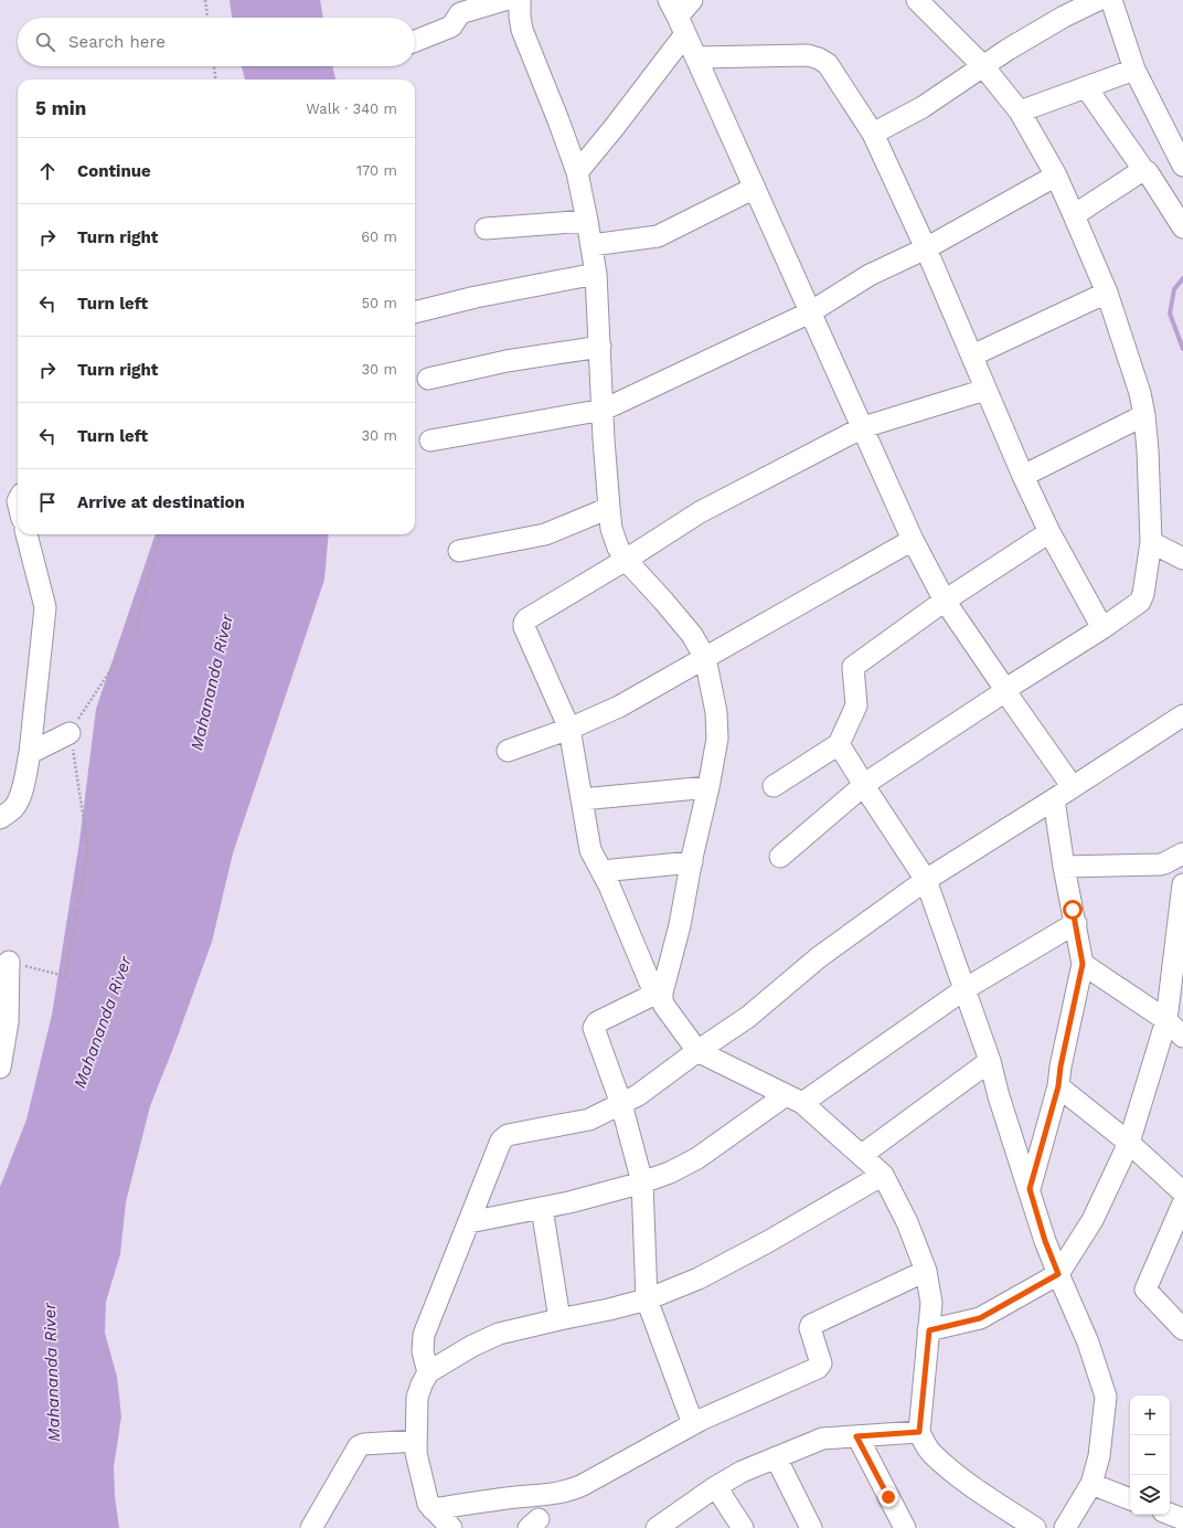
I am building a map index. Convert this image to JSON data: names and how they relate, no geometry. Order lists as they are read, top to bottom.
{
  "water": ["Mahananda River"],
  "page": {
    "search": "Search here",
    "heading": ["5 min", "Walk · 340 m"],
    "list": [
      ["Continue", "170 m"],
      ["Turn right", "60 m"],
      ["Turn left", "50 m"],
      ["Turn right", "30 m"],
      ["Turn left", "30 m"],
      "Arrive at destination"
    ],
    "map_buttons": ["+", "−"]
  }
}
